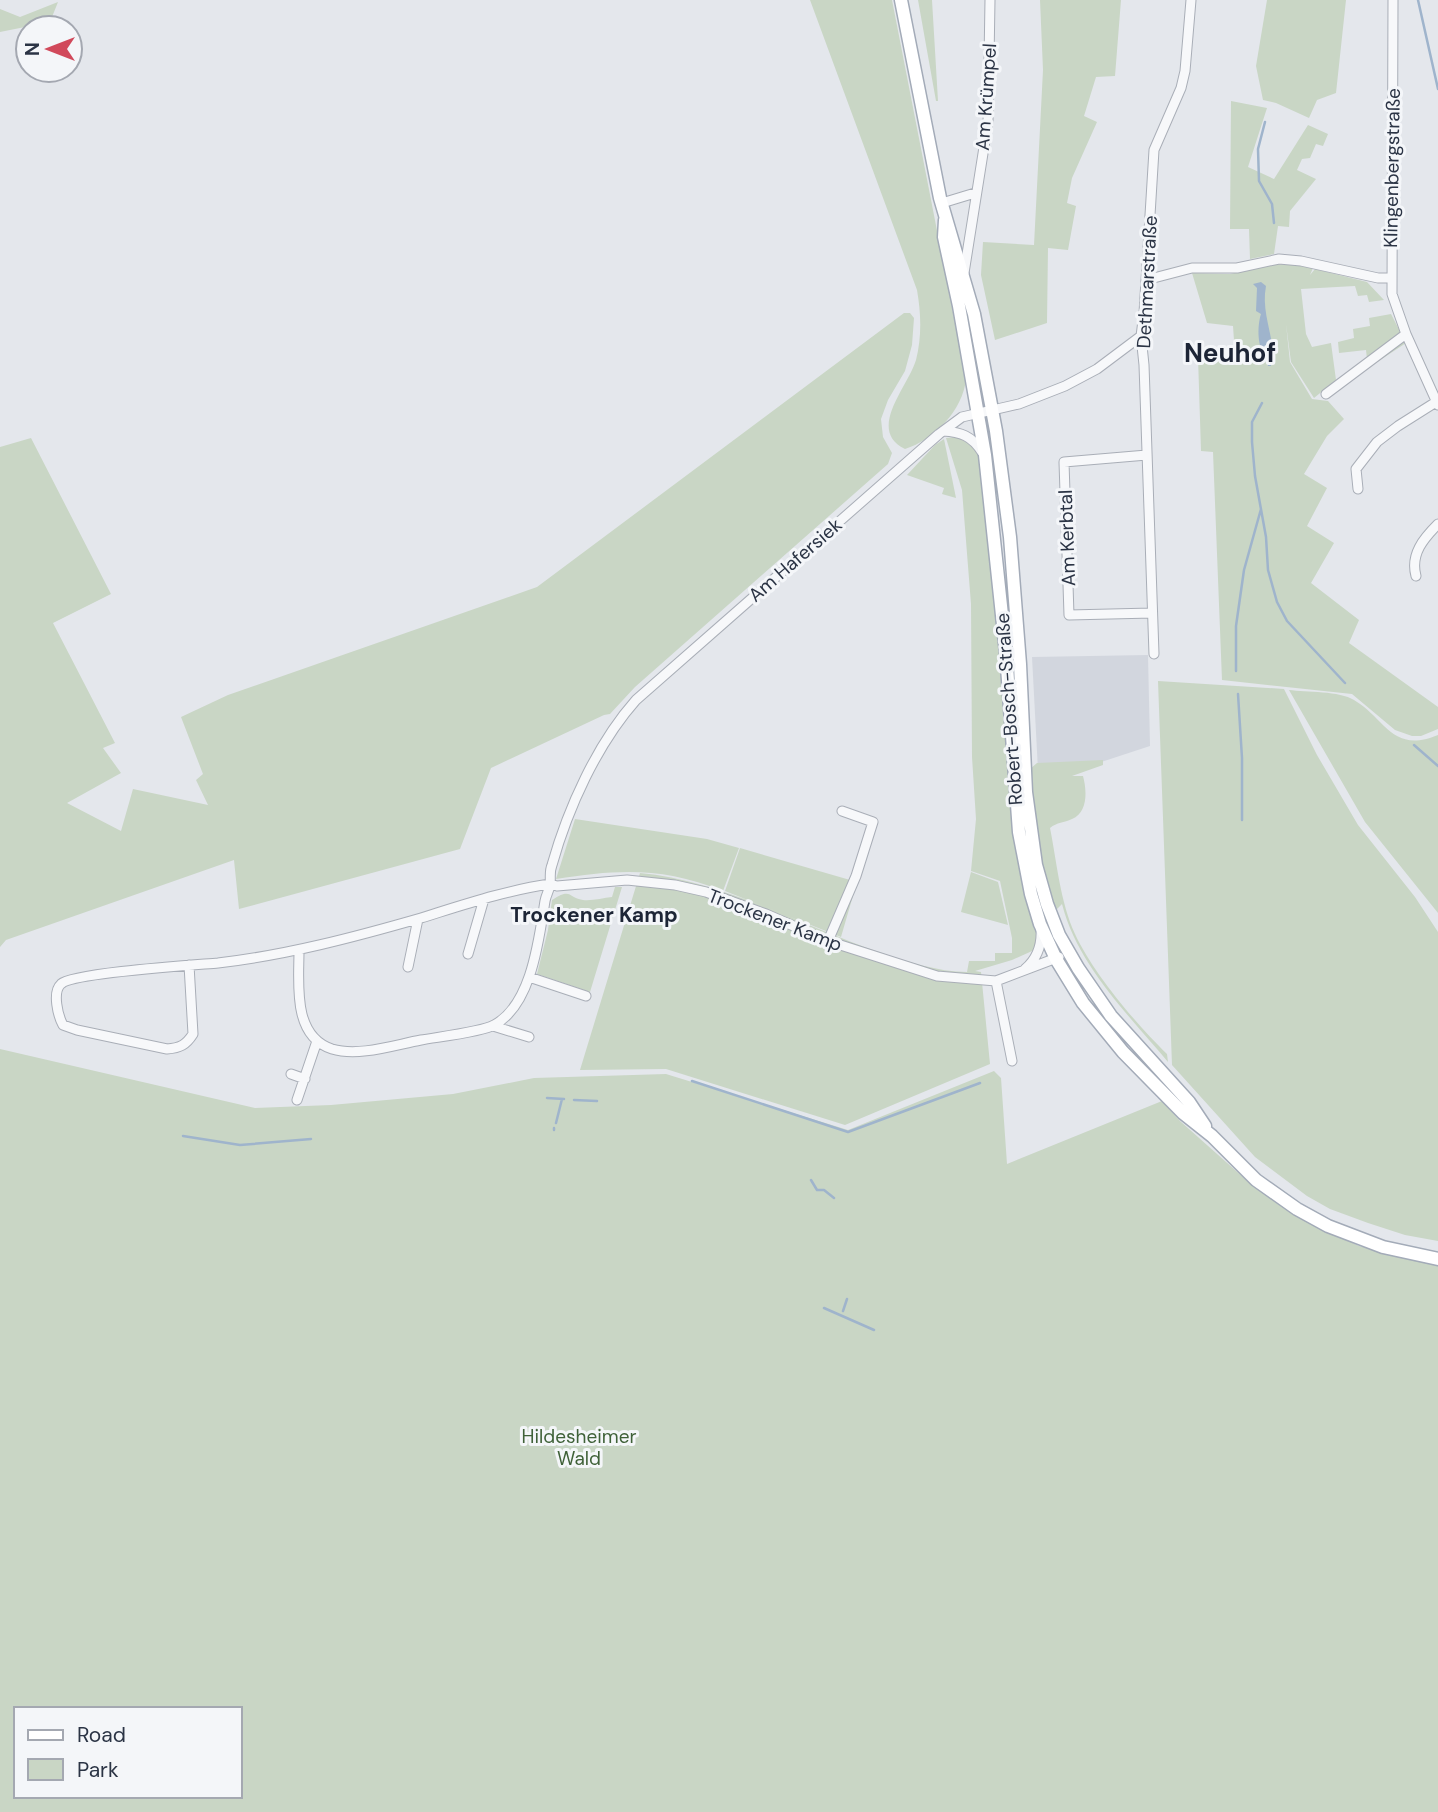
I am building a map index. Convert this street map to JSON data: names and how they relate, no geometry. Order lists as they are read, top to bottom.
{
  "streets": {
    "main road": ["Robert-Bosch-Straße"],
    "street": [
      "Am Krümpel",
      "Klingenbergstraße",
      "Dethmarstraße",
      "Am Kerbtal",
      "Am Hafersiek",
      "Trockener Kamp"
    ]
  },
  "crossings": [
    ["Am Krümpel", "Robert-Bosch-Straße"],
    ["Dethmarstraße", "Am Kerbtal"],
    ["Dethmarstraße", "Am Hafersiek"],
    ["Am Hafersiek", "Robert-Bosch-Straße"],
    ["Am Hafersiek", "Trockener Kamp"],
    ["Robert-Bosch-Straße", "Trockener Kamp"]
  ],
  "districts": ["Neuhof", "Trockener Kamp"],
  "parks": ["Hildesheimer Wald"],
  "legend": ["Road", "Park"],
  "north": "left"
}
